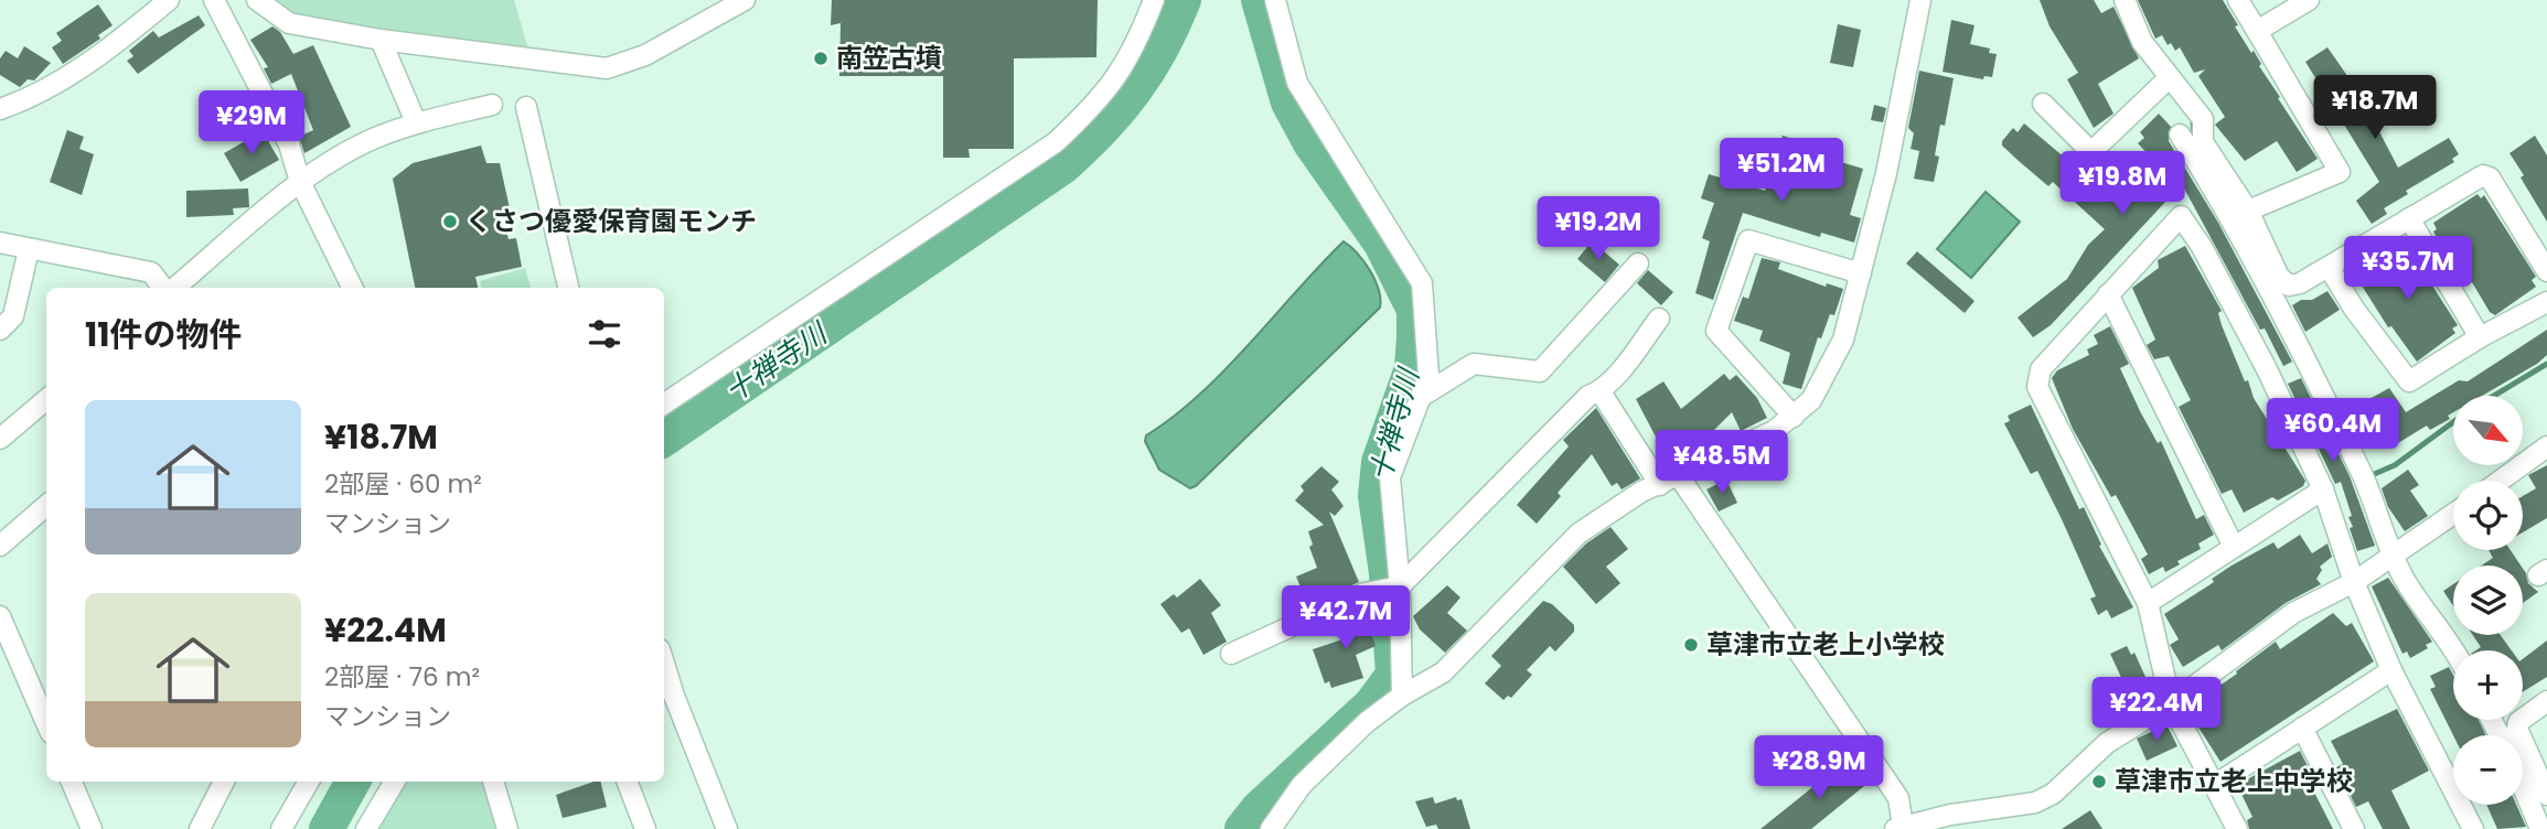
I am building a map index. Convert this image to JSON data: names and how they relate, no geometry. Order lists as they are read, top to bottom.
{
  "water": ["十禅寺川"],
  "places": [
    "南笠古墳",
    "くさつ優愛保育園モンチ",
    "草津市立老上小学校",
    "草津市立老上中学校"
  ],
  "north": "bottom right",
  "page": {
    "price": [
      "¥18.7M",
      "¥29M",
      "¥51.2M",
      "¥19.8M",
      "¥19.2M",
      "¥35.7M",
      "¥60.4M",
      "¥48.5M",
      "¥42.7M",
      "¥22.4M",
      "¥28.9M"
    ],
    "heading": "11件の物件",
    "list": [
      {
        "name": "¥18.7M",
        "note": "2部屋 · 60 m² · マンション"
      },
      {
        "name": "¥22.4M",
        "note": "2部屋 · 76 m² · マンション"
      }
    ],
    "map_buttons": ["+", "−"]
  }
}
